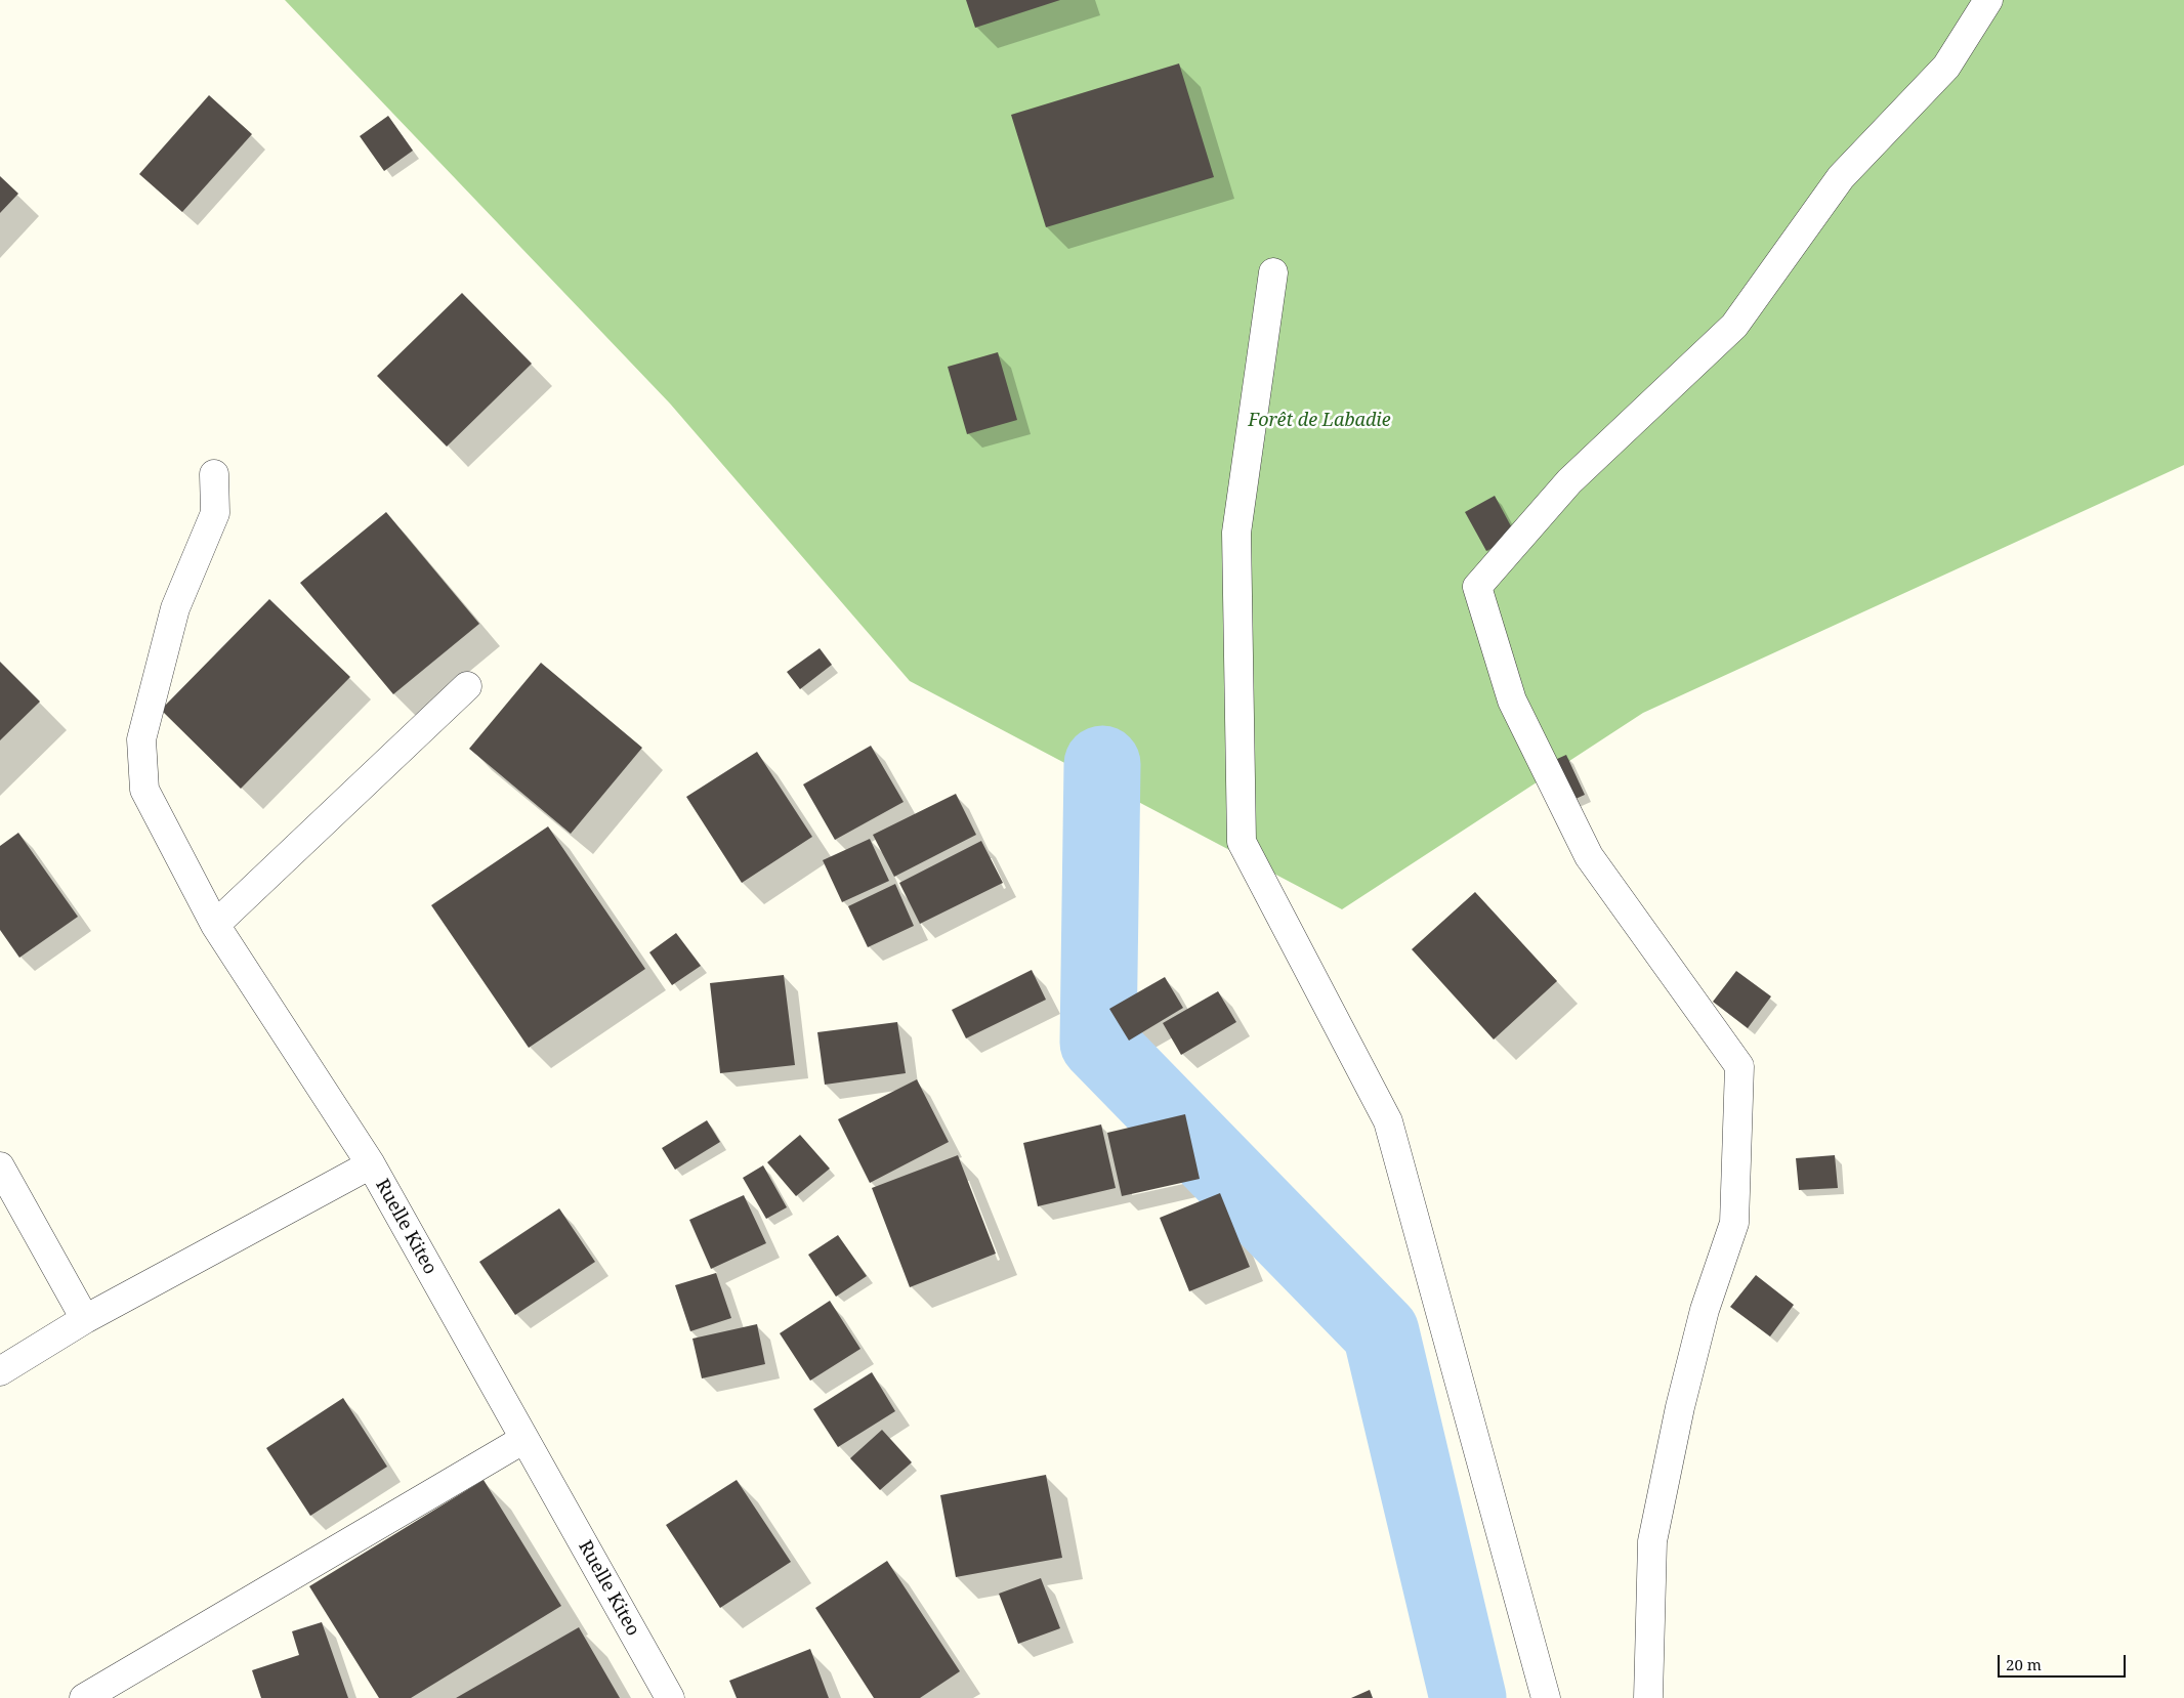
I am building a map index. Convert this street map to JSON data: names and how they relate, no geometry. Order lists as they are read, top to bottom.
{
  "streets": {
    "street": ["Ruelle Kiteo"]
  },
  "parks": ["Forêt de Labadie"],
  "scale_bar": "20 m"
}
